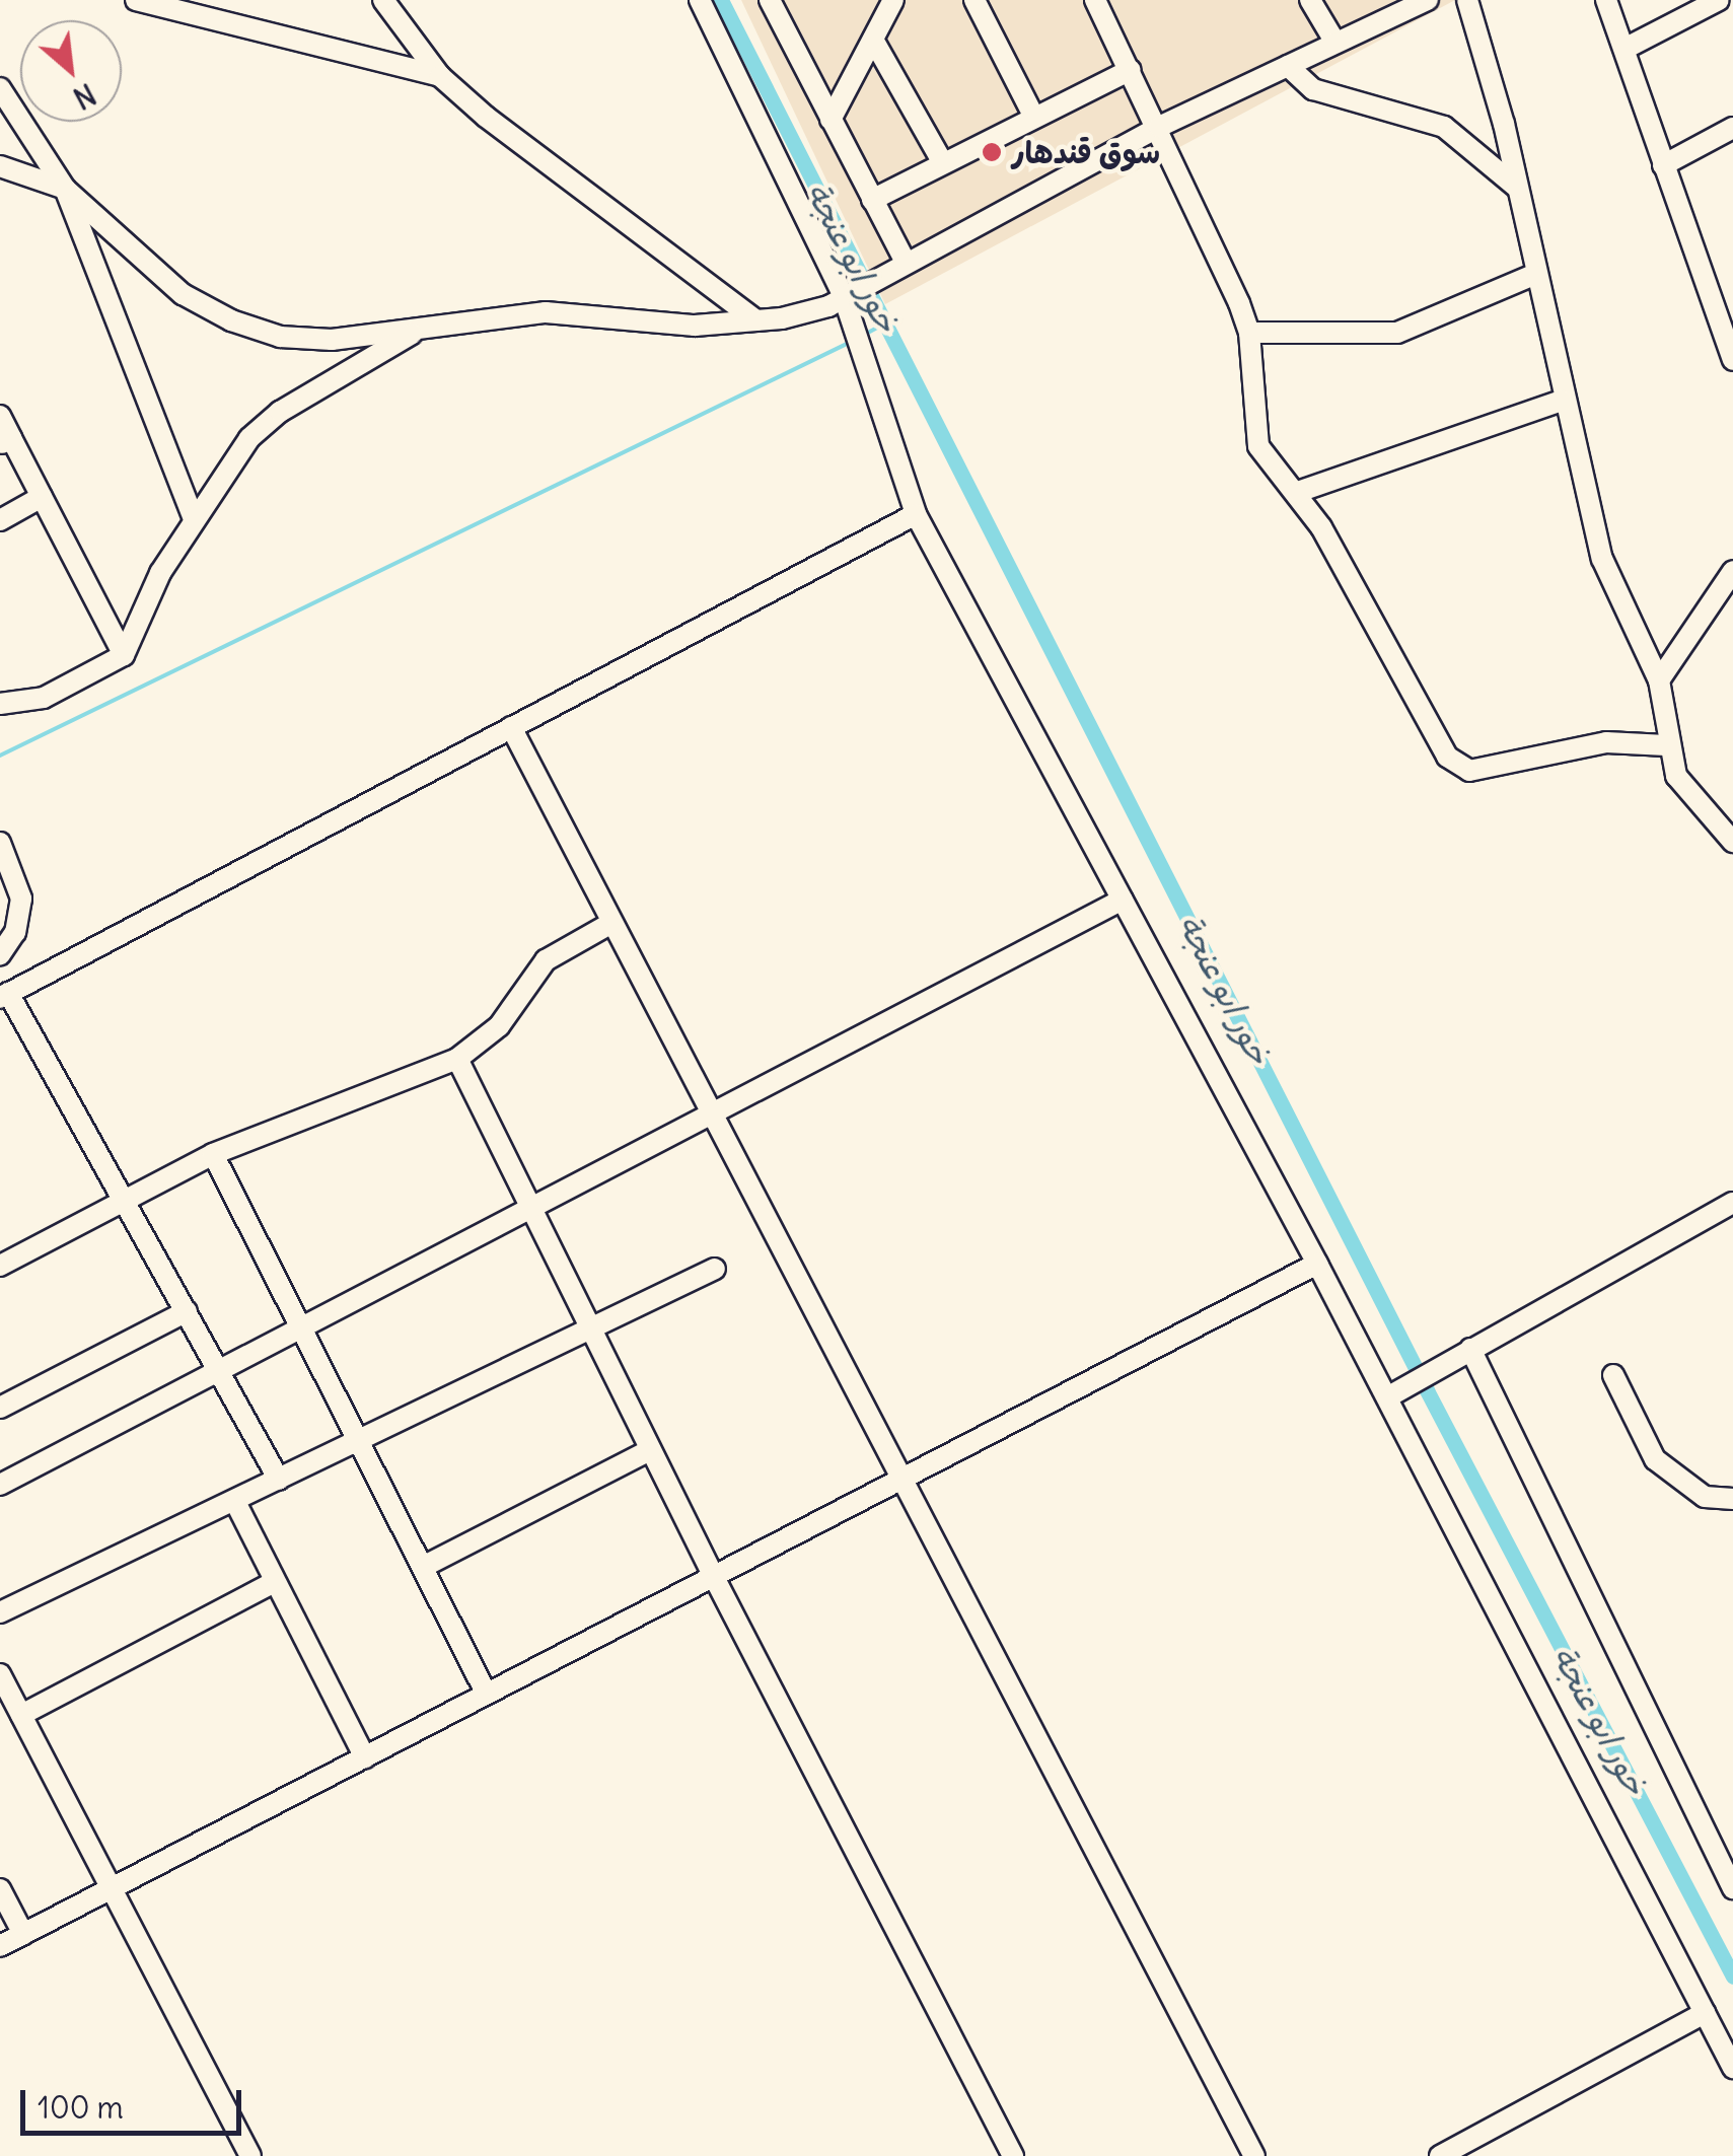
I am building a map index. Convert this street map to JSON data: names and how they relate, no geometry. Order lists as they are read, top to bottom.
{
  "water": ["خور ابو عنجة"],
  "places": ["سوق قندهار"],
  "scale_bar": "100 m",
  "north": "bottom right"
}
